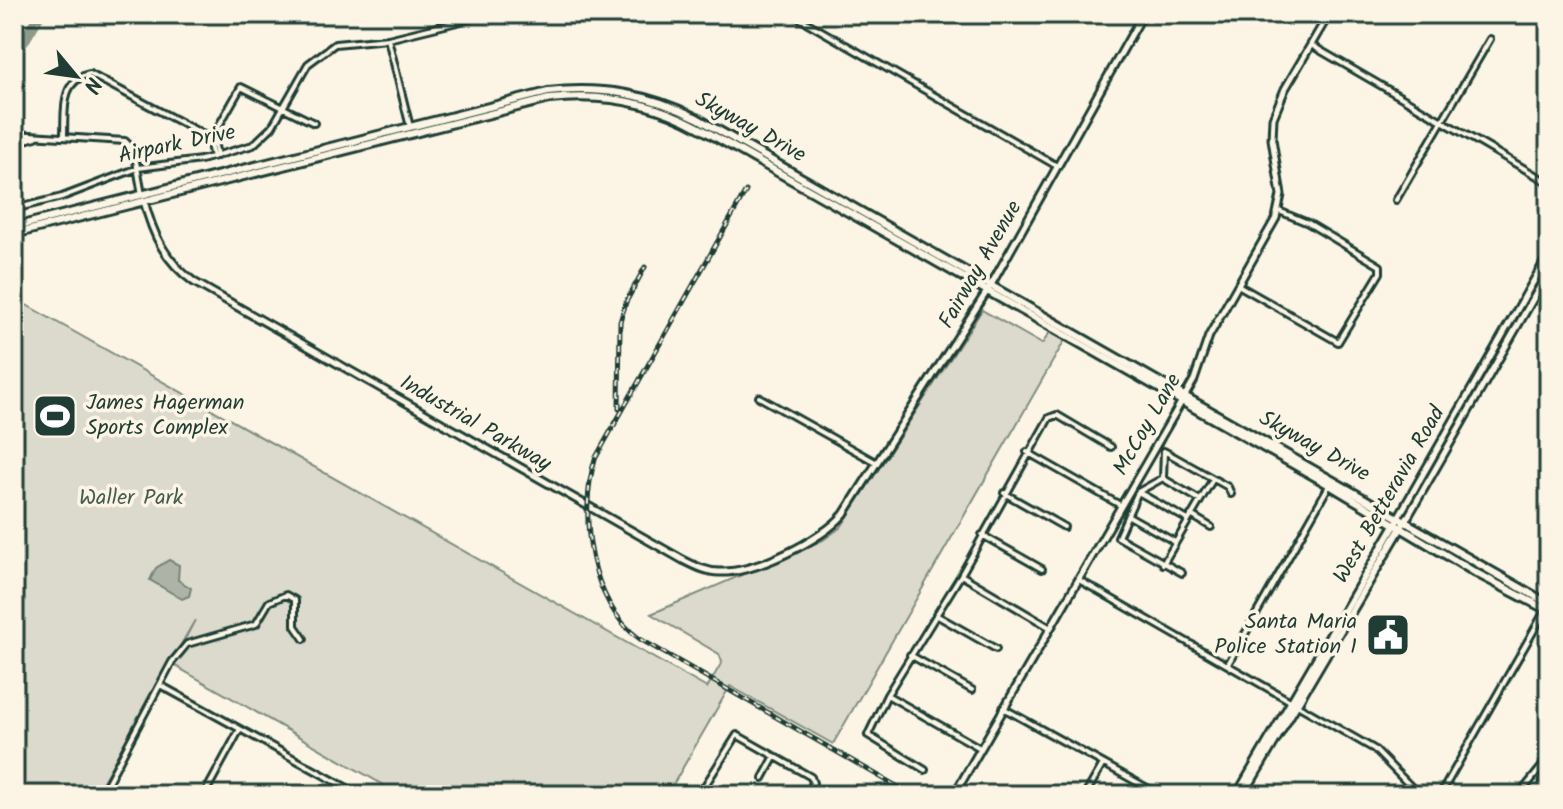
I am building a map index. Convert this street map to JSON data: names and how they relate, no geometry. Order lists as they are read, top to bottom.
{
  "streets": {
    "main road": ["Skyway Drive", "West Betteravia Road"],
    "street": [
      "Airpark Drive",
      "Fairway Avenue",
      "Industrial Parkway",
      "McCoy Lane"
    ]
  },
  "crossings": [
    ["Skyway Drive", "Fairway Avenue"],
    ["Skyway Drive", "Industrial Parkway"],
    ["Skyway Drive", "McCoy Lane"],
    ["Skyway Drive", "West Betteravia Road"],
    ["Fairway Avenue", "Industrial Parkway"]
  ],
  "parks": ["Waller Park"],
  "places": {
    "sports": ["James Hagerman Sports Complex"],
    "public building": ["Santa Maria Police Station 1"]
  },
  "north": "bottom right"
}
